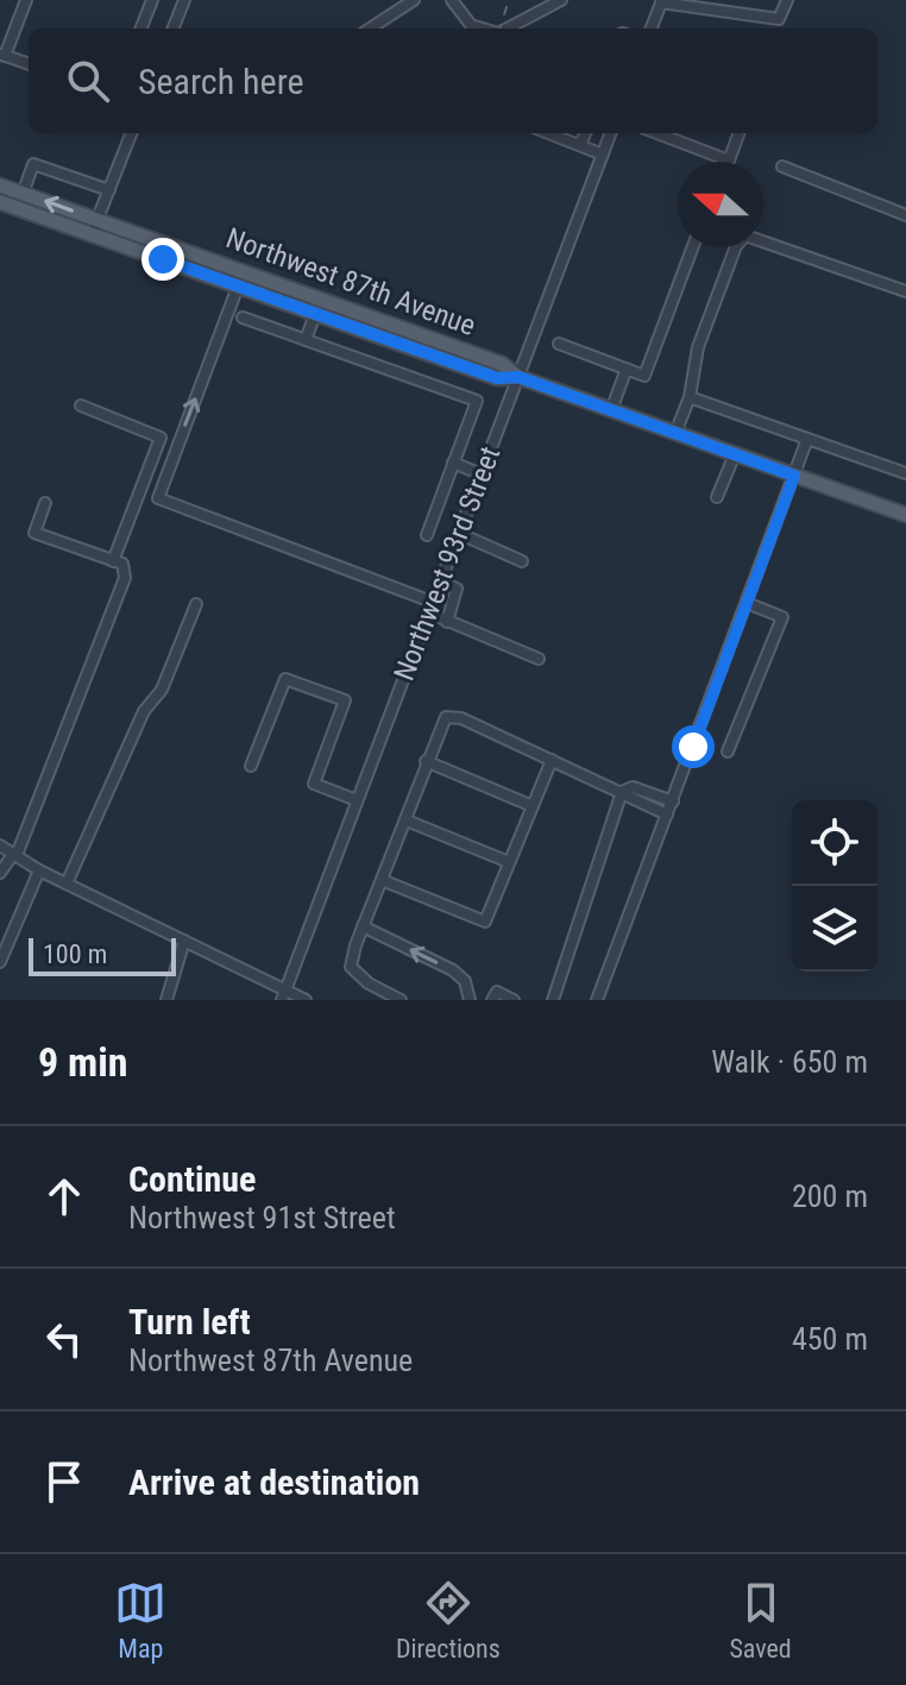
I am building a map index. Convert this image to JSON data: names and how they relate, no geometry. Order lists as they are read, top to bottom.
{
  "streets": {
    "main road": ["Northwest 87th Avenue"],
    "street": ["Northwest 93rd Street"]
  },
  "crossings": [
    ["Northwest 87th Avenue", "Northwest 93rd Street"]
  ],
  "scale_bar": "100 m",
  "north": "left",
  "page": {
    "search": "Search here",
    "scale": "100 m",
    "heading": ["9 min", "Walk · 650 m"],
    "list": [
      ["Continue", "Northwest 91st Street", "200 m"],
      ["Turn left", "Northwest 87th Avenue", "450 m"],
      "Arrive at destination"
    ],
    "nav": ["Map", "Directions", "Saved"]
  }
}
